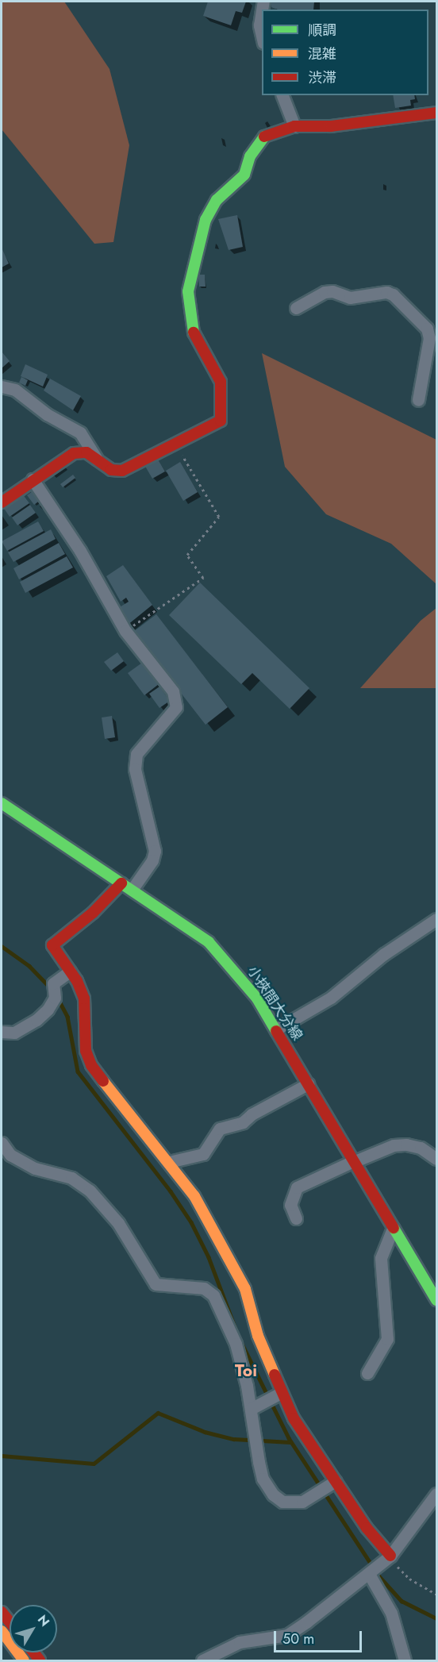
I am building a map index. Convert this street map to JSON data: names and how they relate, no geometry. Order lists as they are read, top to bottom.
{
  "streets": {
    "street": ["小挾間大分線"]
  },
  "districts": ["Toi"],
  "legend": ["順調", "混雑", "渋滞"],
  "scale_bar": "50 m",
  "north": "top right"
}
